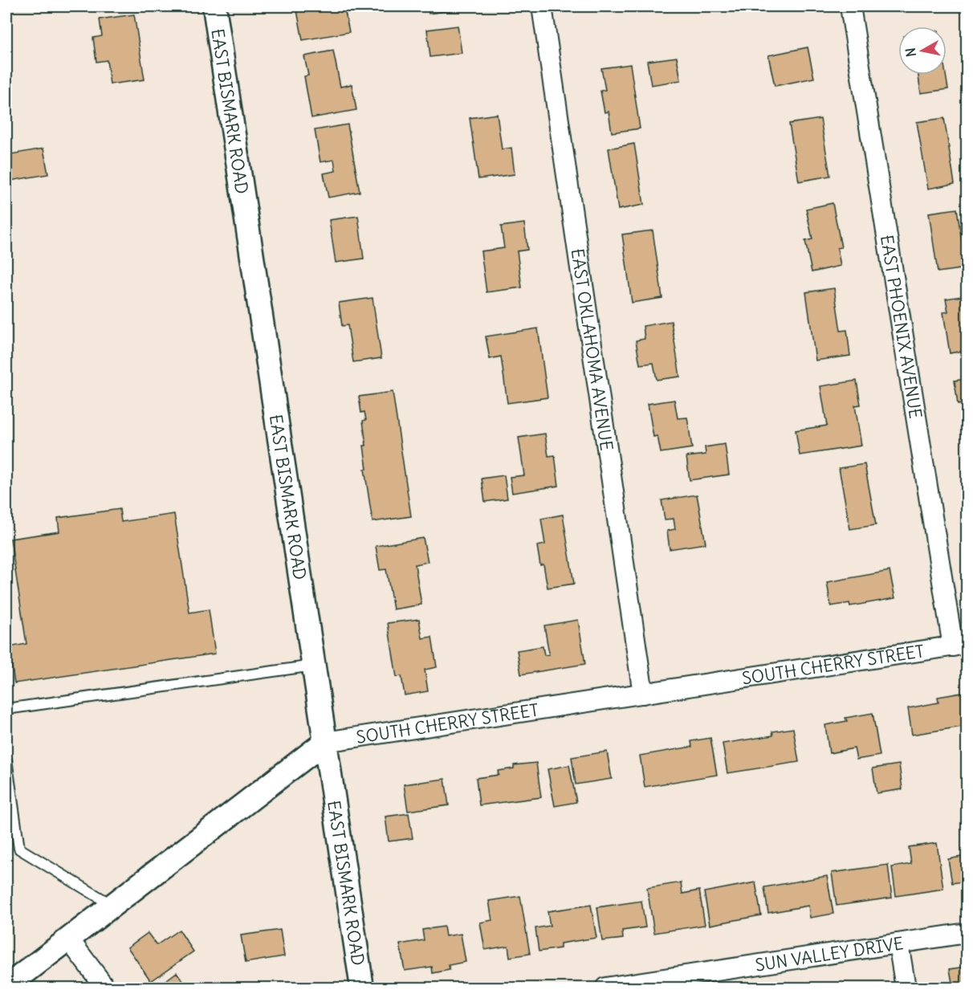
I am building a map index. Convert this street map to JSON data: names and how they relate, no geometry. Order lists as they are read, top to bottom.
{
  "streets": {
    "street": [
      "EAST BISMARK ROAD",
      "EAST PHOENIX AVENUE",
      "EAST OKLAHOMA AVENUE",
      "SOUTH CHERRY STREET",
      "SUN VALLEY DRIVE"
    ]
  },
  "crossings": [
    ["EAST BISMARK ROAD", "SOUTH CHERRY STREET"],
    ["EAST PHOENIX AVENUE", "SOUTH CHERRY STREET"],
    ["EAST OKLAHOMA AVENUE", "SOUTH CHERRY STREET"]
  ],
  "north": "left"
}
